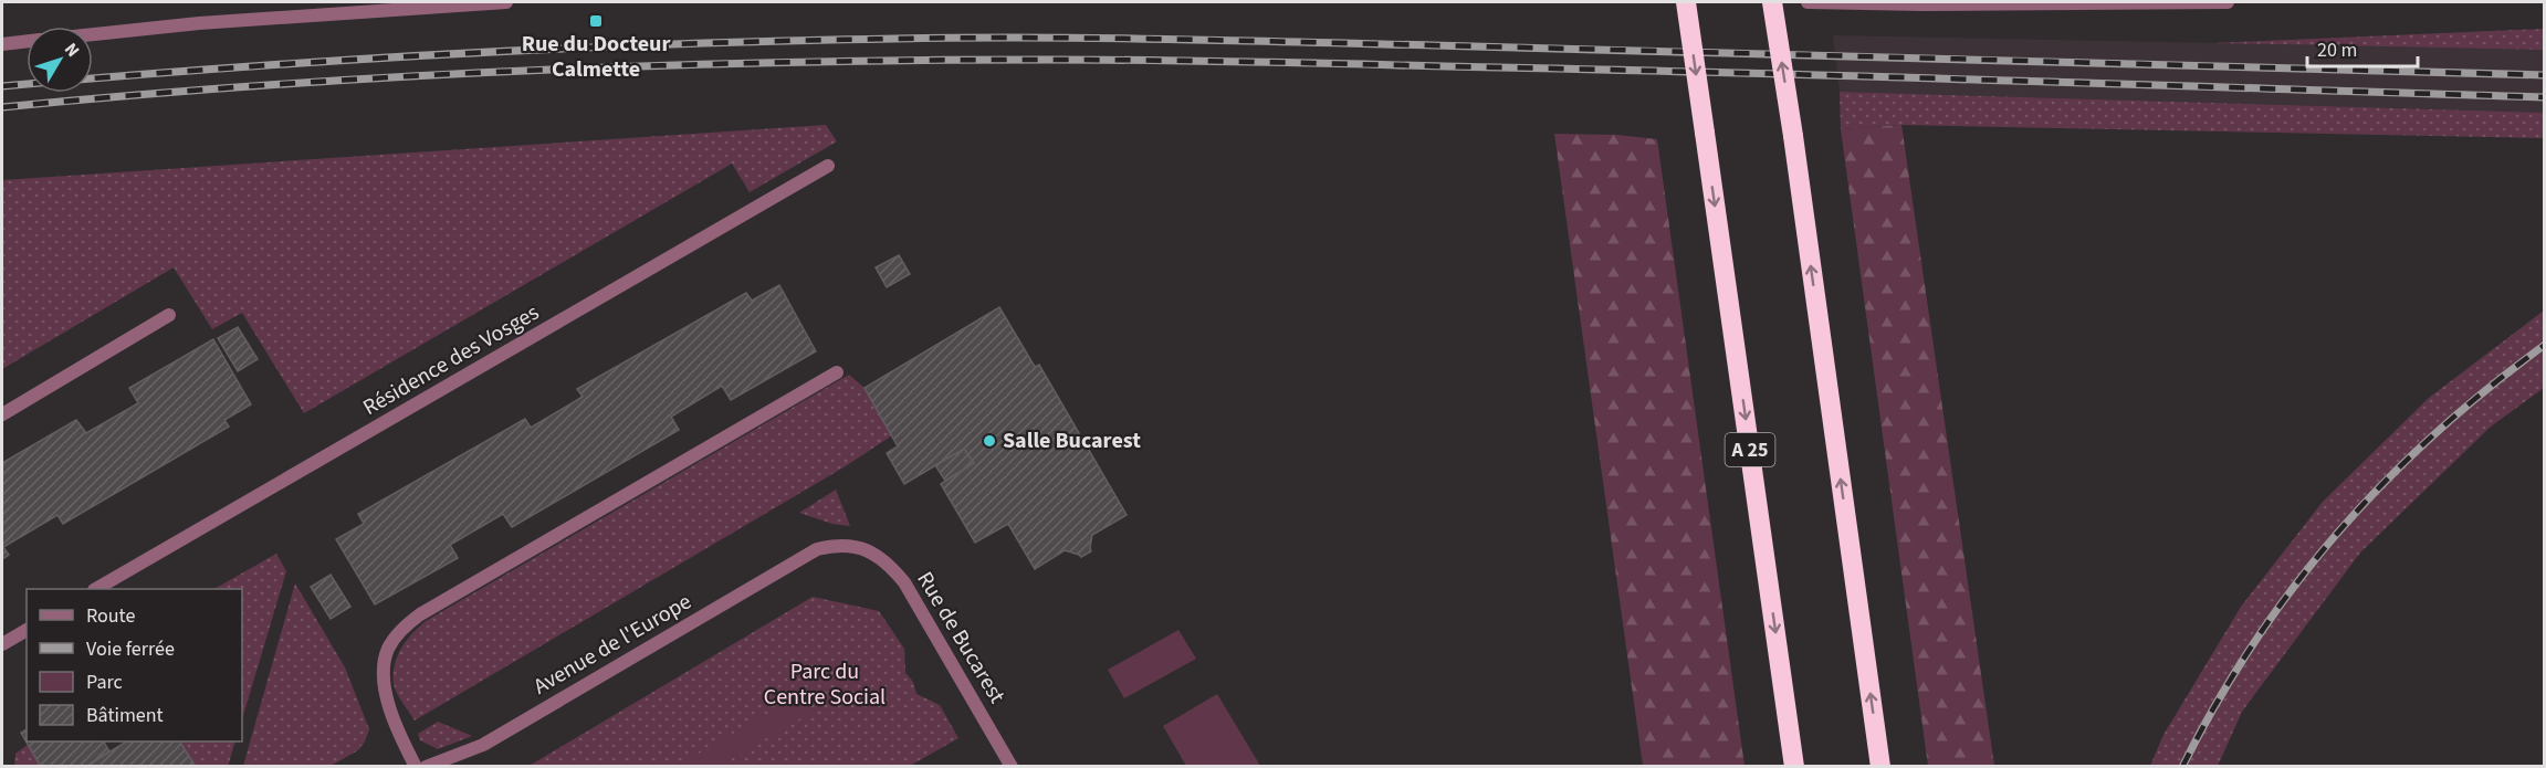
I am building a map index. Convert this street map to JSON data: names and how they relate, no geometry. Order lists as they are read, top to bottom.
{
  "streets": {
    "highway": ["A 25"],
    "street": ["Résidence des Vosges", "Rue de Bucarest", "Avenue de l'Europe"]
  },
  "crossings": [
    ["Rue de Bucarest", "Avenue de l'Europe"]
  ],
  "parks": ["Parc du Centre Social"],
  "places": {
    "transit": ["Rue du Docteur Calmette"],
    "other": ["Salle Bucarest"]
  },
  "legend": [
    "Route",
    "Voie ferrée",
    "Parc",
    "Bâtiment"
  ],
  "scale_bar": "20 m",
  "north": "top right"
}
